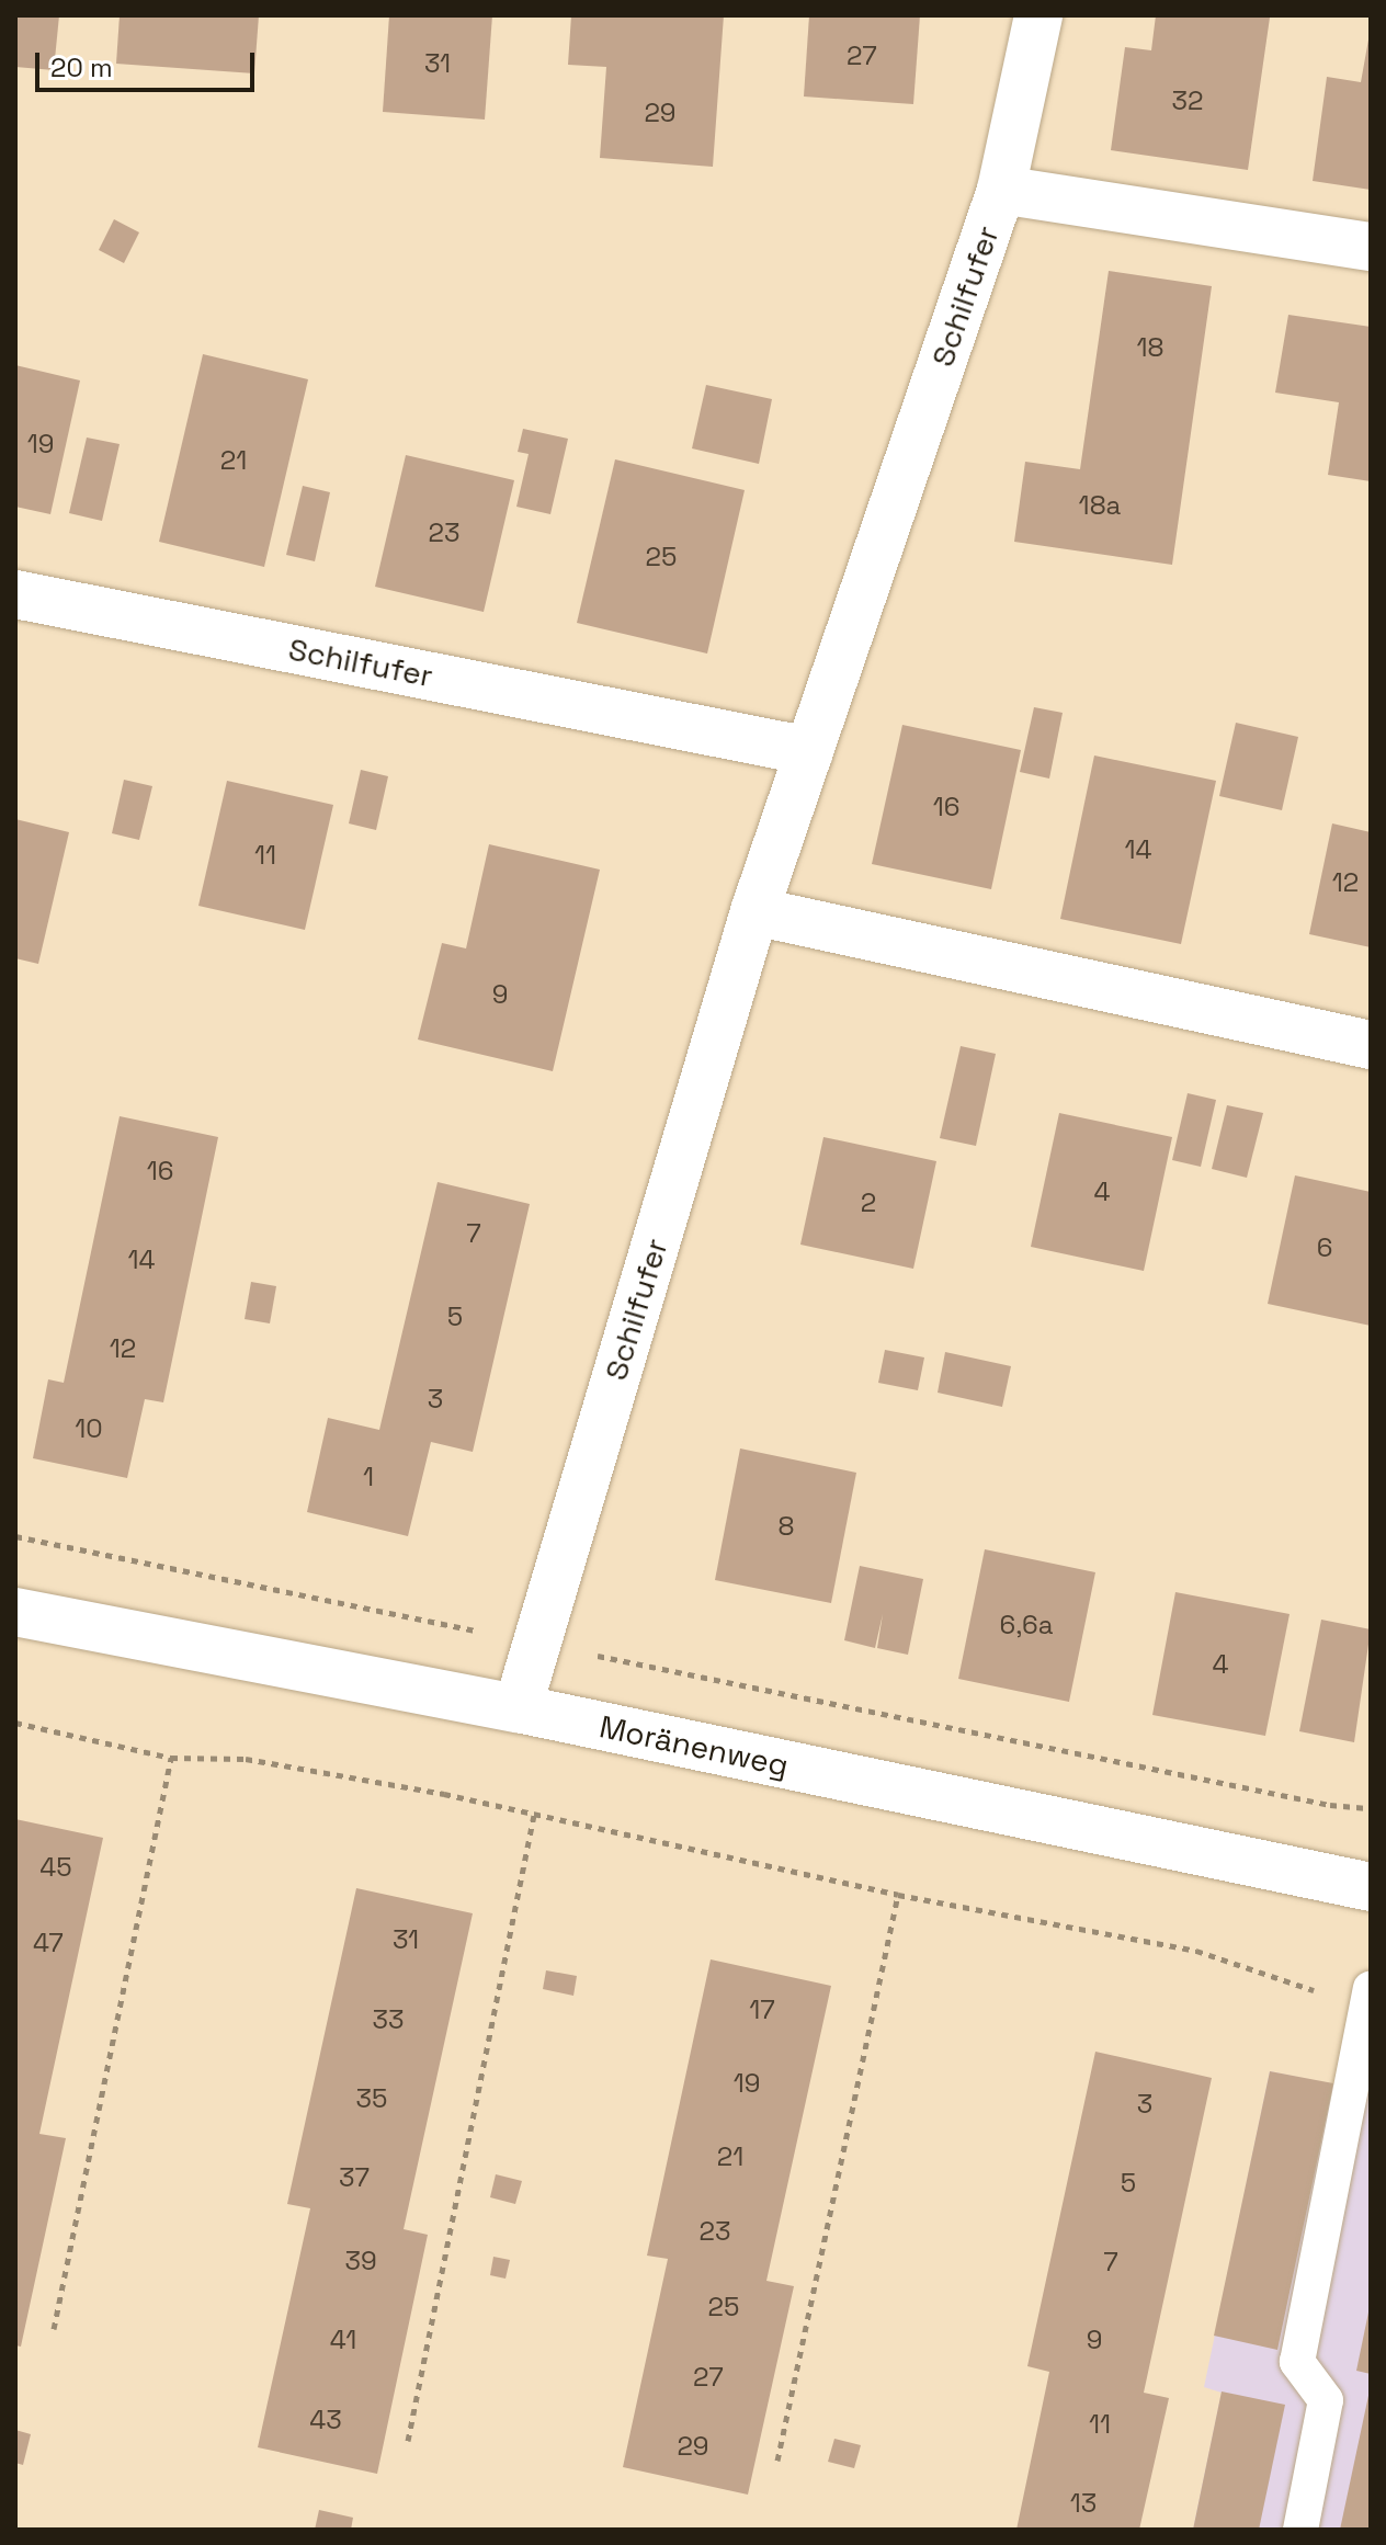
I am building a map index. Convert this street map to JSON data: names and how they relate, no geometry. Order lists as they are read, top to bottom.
{
  "streets": {
    "street": ["Schilfufer", "Moränenweg"]
  },
  "crossings": [
    ["Schilfufer", "Moränenweg"]
  ],
  "house_numbers": [
    "27",
    "31",
    "32",
    "29",
    "18",
    "19",
    "21",
    "18a",
    "23",
    "25",
    "16",
    "14",
    "11",
    "12",
    "9",
    "16",
    "4",
    "2",
    "7",
    "6",
    "14",
    "5",
    "12",
    "3",
    "10",
    "1",
    "8",
    "6,6a",
    "4",
    "45",
    "31",
    "47",
    "17",
    "33",
    "19",
    "35",
    "3",
    "21",
    "37",
    "5",
    "23",
    "39",
    "7",
    "25",
    "41",
    "9",
    "27",
    "43",
    "11",
    "29",
    "13"
  ],
  "scale_bar": "20 m"
}
